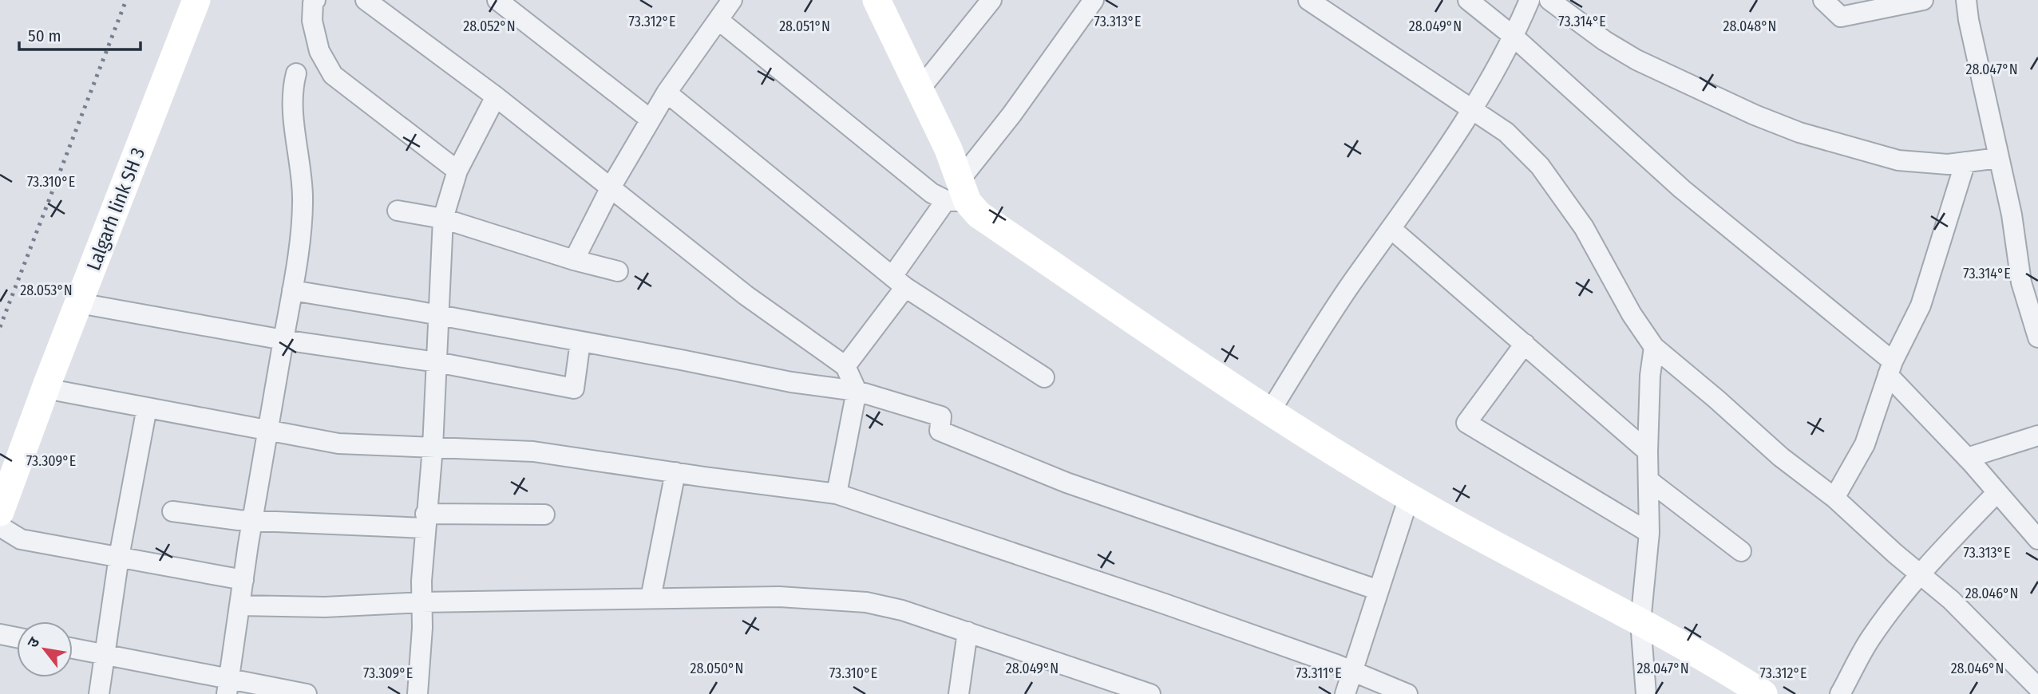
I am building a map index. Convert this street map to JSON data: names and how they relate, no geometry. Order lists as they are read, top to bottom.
{
  "streets": {
    "street": ["Lalgarh link SH 3"]
  },
  "scale_bar": "50 m",
  "north": "top left",
  "coordinates": [
    "73.312°E",
    "73.313°E",
    "73.314°E",
    "28.052°N",
    "28.051°N",
    "28.049°N",
    "28.048°N",
    "28.047°N",
    "73.310°E",
    "28.053°N",
    "73.309°E",
    "28.046°N",
    "28.050°N",
    "73.311°E"
  ]
}
